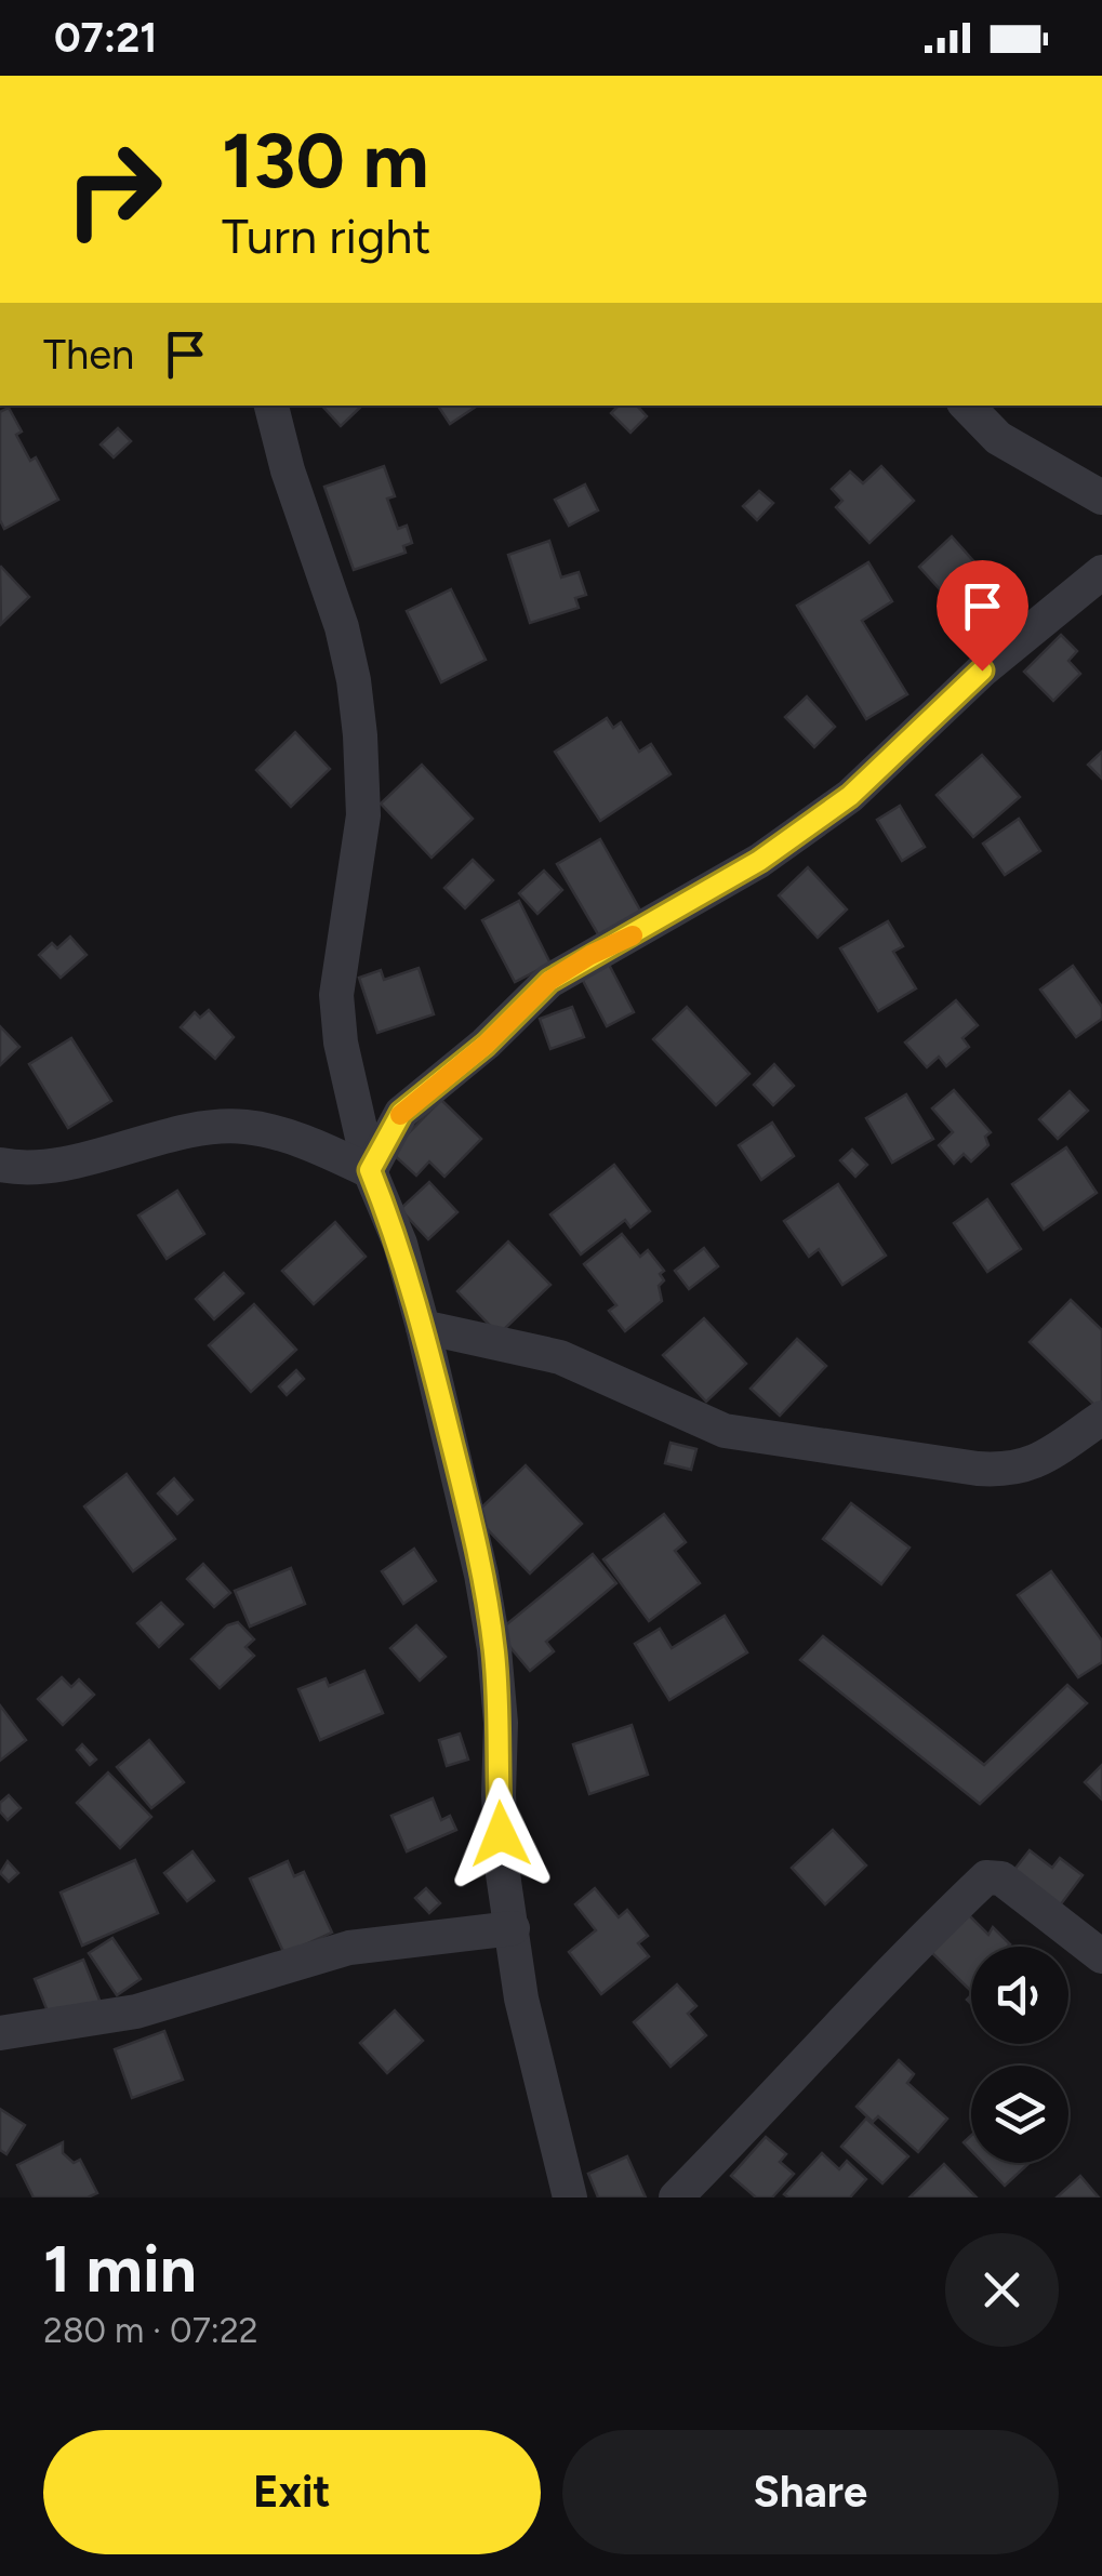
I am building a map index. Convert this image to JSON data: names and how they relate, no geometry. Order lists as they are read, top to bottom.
{
  "page": {
    "status": "07:21",
    "turn": ["130 m", "Turn right"],
    "then": "Then",
    "heading": ["1 min", "280 m · 07:22"],
    "buttons": ["Exit", "Share"]
  }
}
